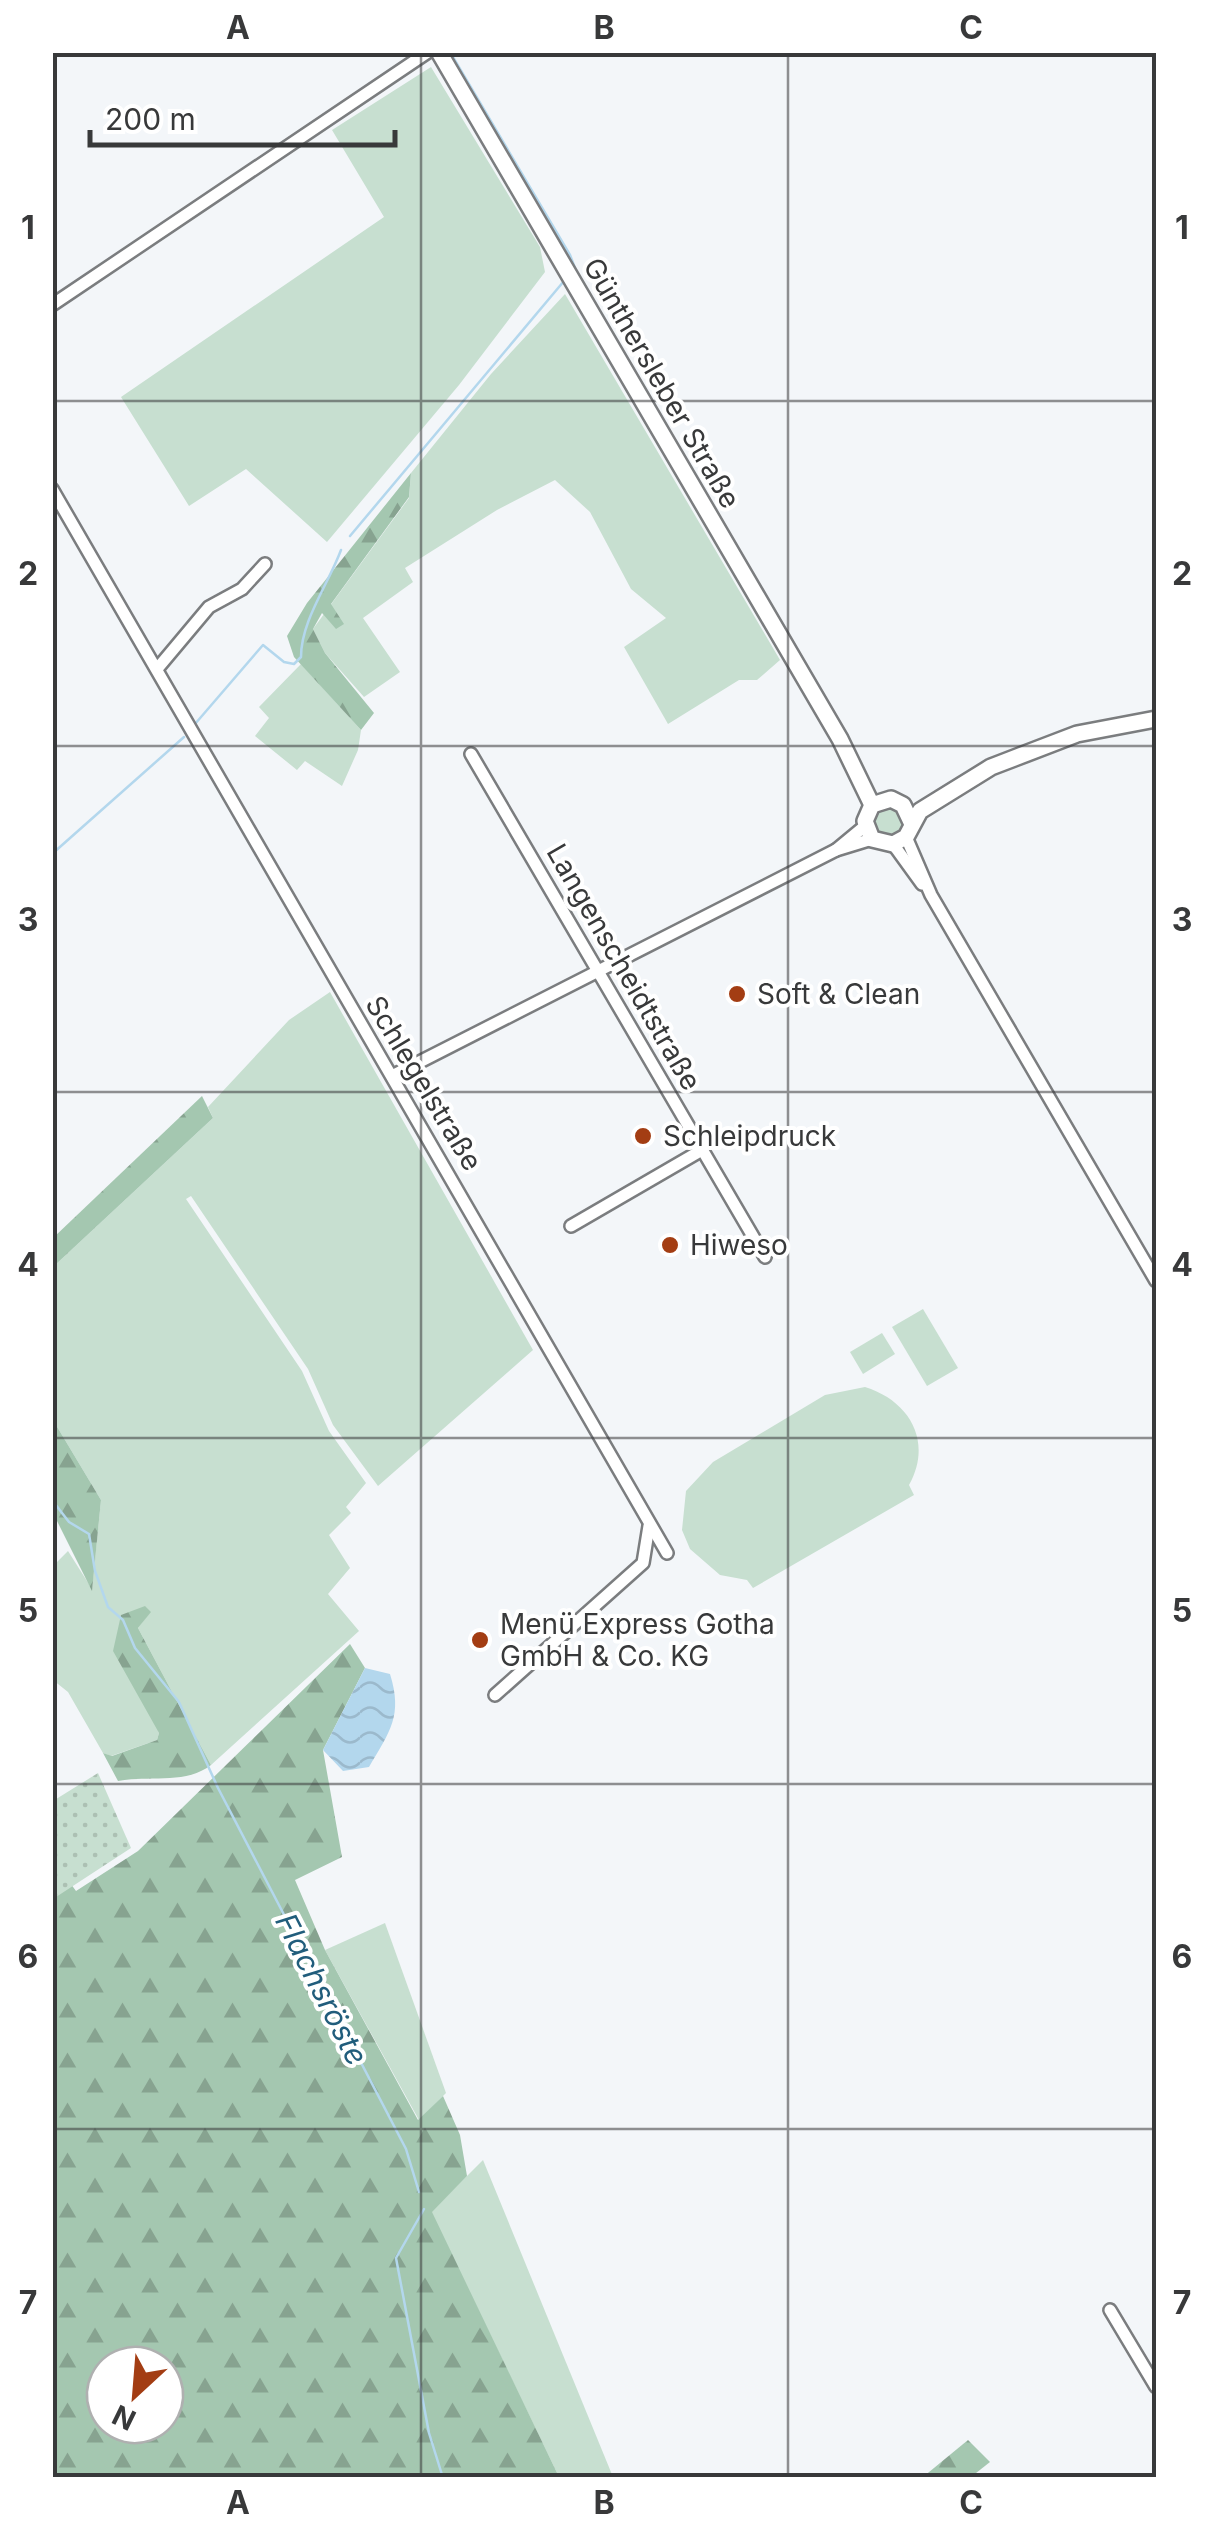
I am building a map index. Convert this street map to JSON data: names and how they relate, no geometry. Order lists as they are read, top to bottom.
{
  "streets": {
    "main road": ["Günthersleber Straße"],
    "street": ["Langenscheidtstraße", "Schlegelstraße"]
  },
  "water": ["Flachsröste"],
  "places": [
    "Soft & Clean",
    "Schleipdruck",
    "Hiweso",
    "Menü Express Gotha GmbH & Co. KG"
  ],
  "scale_bar": "200 m",
  "north": "bottom left",
  "grid": {
    "columns": ["A", "B", "C"],
    "rows": [
      "1",
      "2",
      "3",
      "4",
      "5",
      "6",
      "7"
    ]
  }
}
